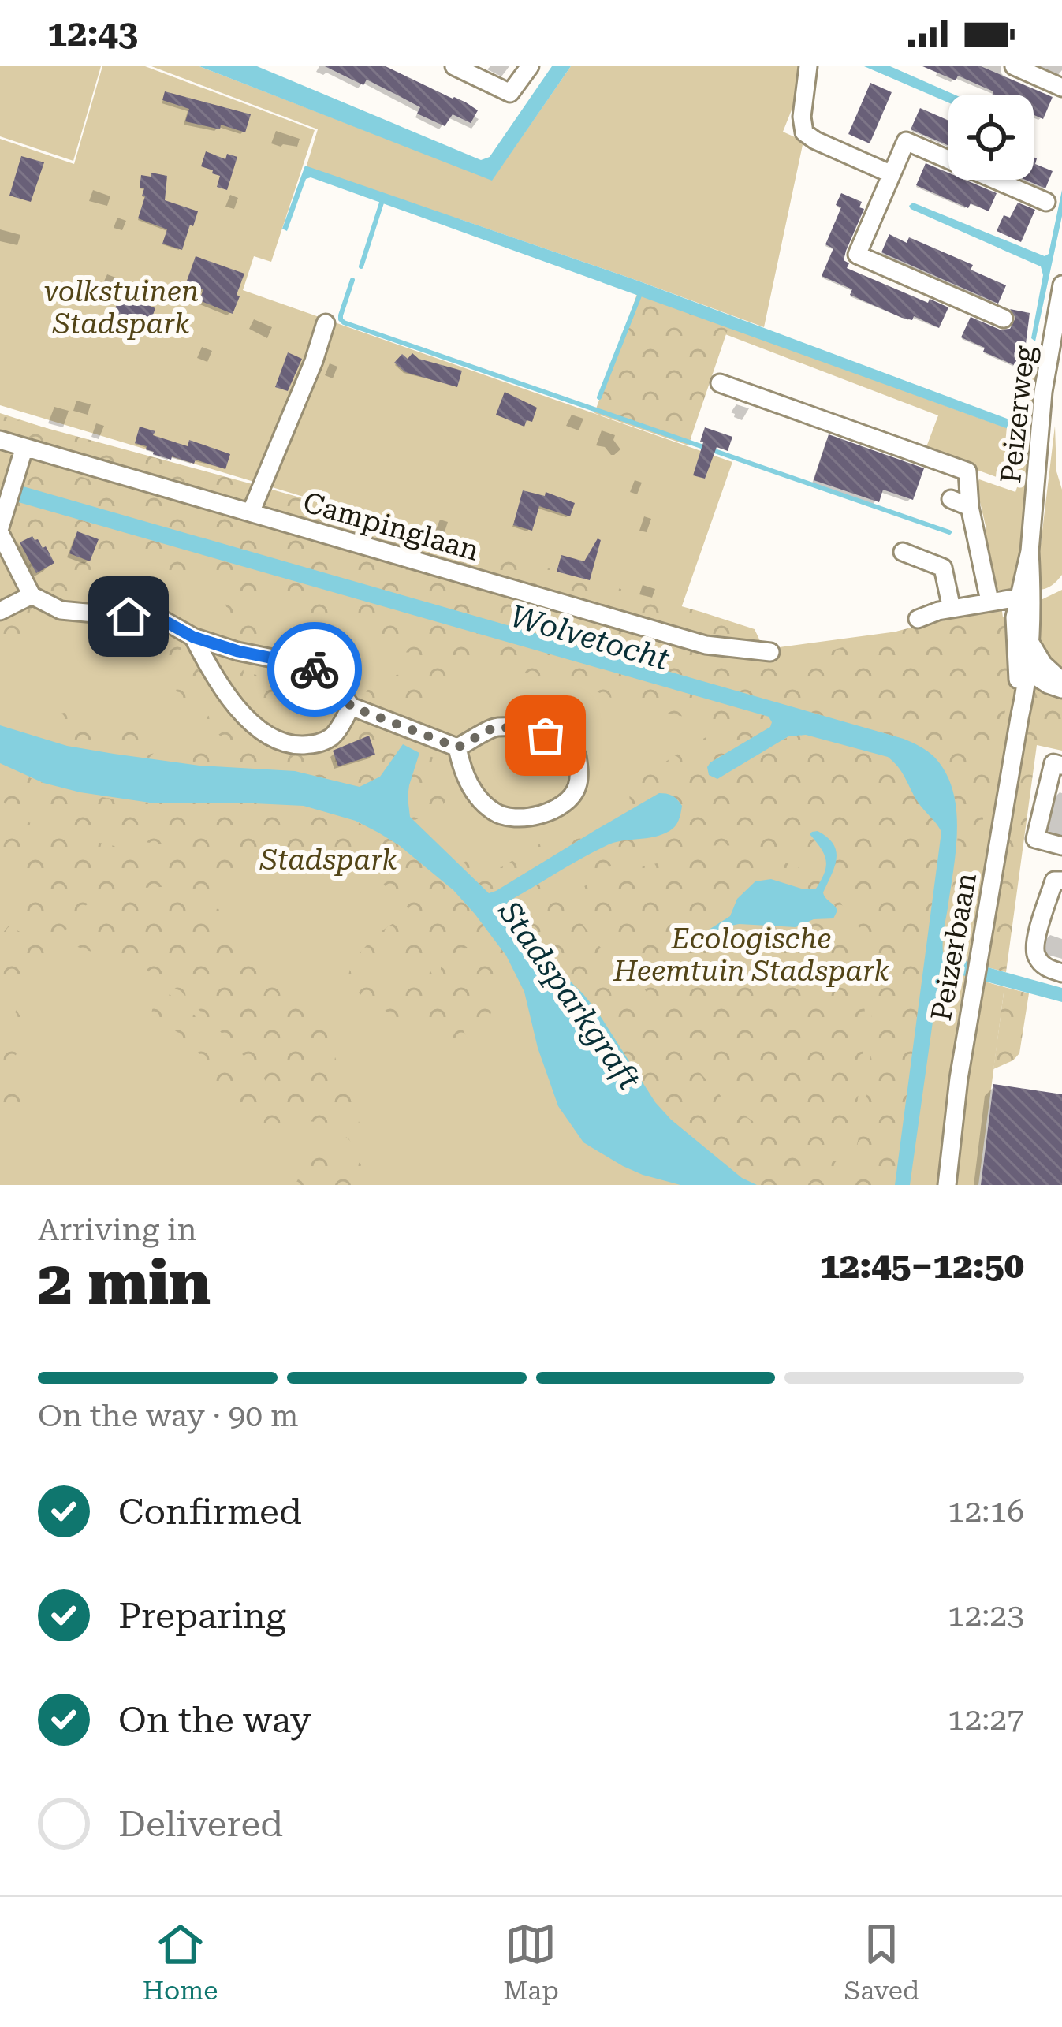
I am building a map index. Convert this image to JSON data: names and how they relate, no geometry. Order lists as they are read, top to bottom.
{
  "streets": {
    "street": ["Peizerweg", "Campinglaan", "Peizerbaan"]
  },
  "crossings": [
    ["Peizerweg", "Peizerbaan"]
  ],
  "water": ["Wolvetocht", "Stadsparkgraft"],
  "parks": ["volkstuinen Stadspark", "Stadspark", "Ecologische Heemtuin Stadspark"],
  "page": {
    "status": "12:43",
    "heading": ["2 min", "Arriving in", "12:45–12:50"],
    "bar": "On the way · 90 m",
    "list": [
      ["Confirmed", "12:16"],
      ["Preparing", "12:23"],
      ["On the way", "12:27"],
      "Delivered"
    ],
    "tabs": ["Home", "Map", "Saved"]
  }
}
